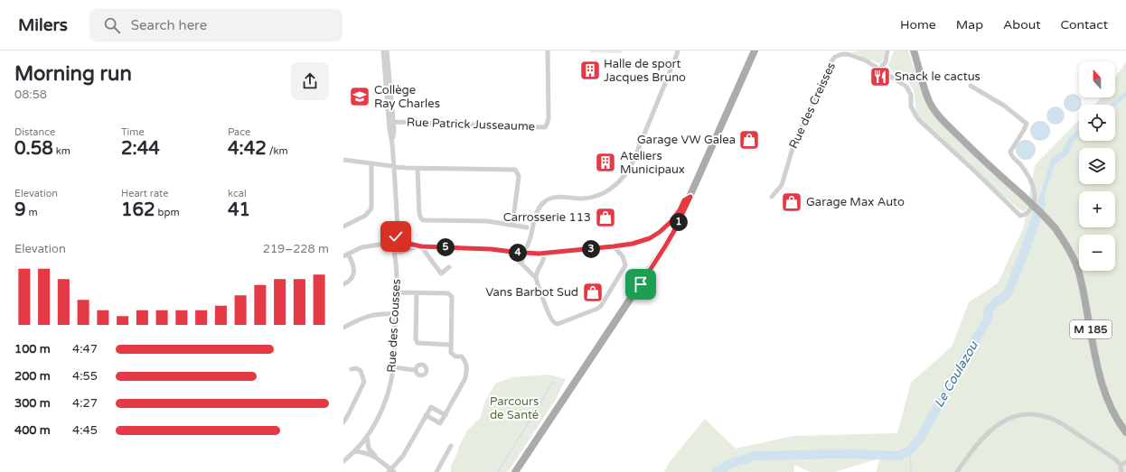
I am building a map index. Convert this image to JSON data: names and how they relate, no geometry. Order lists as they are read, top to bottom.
{
  "streets": {
    "main road": ["M 185"],
    "street": ["Rue des Creisses", "Rue Patrick Jusseaume", "Rue des Cousses"]
  },
  "water": ["Le Coulazou"],
  "parks": ["Parcours de Santé"],
  "places": {
    "building": ["Halle de sport Jacques Bruno", "Ateliers Municipaux"],
    "restaurant": ["Snack le cactus"],
    "school or university": ["Collège Ray Charles"],
    "shop": [
      "Garage VW Galea",
      "Garage Max Auto",
      "Carrosserie 113",
      "Vans Barbot Sud"
    ]
  },
  "north": "top",
  "page": {
    "header": "Milers",
    "search": "Search here",
    "nav": [
      "Home",
      "Map",
      "About",
      "Contact"
    ],
    "heading": ["Morning run", "08:58"],
    "map_buttons": ["+", "−"],
    "stats": [
      ["Distance", "0.58 km"],
      ["Time", "2:44"],
      ["Pace", "4:42 /km"],
      ["Elevation", "9 m"],
      ["Heart rate", "162 bpm"],
      ["kcal", "41"]
    ],
    "pins": [
      "1",
      "5",
      "3",
      "4"
    ],
    "chart": ["Elevation", "219–228 m"],
    "list": [
      {
        "name": "100 m",
        "note": "4:47"
      },
      {
        "name": "200 m",
        "note": "4:55"
      },
      {
        "name": "300 m",
        "note": "4:27"
      },
      {
        "name": "400 m",
        "note": "4:45"
      }
    ]
  }
}
